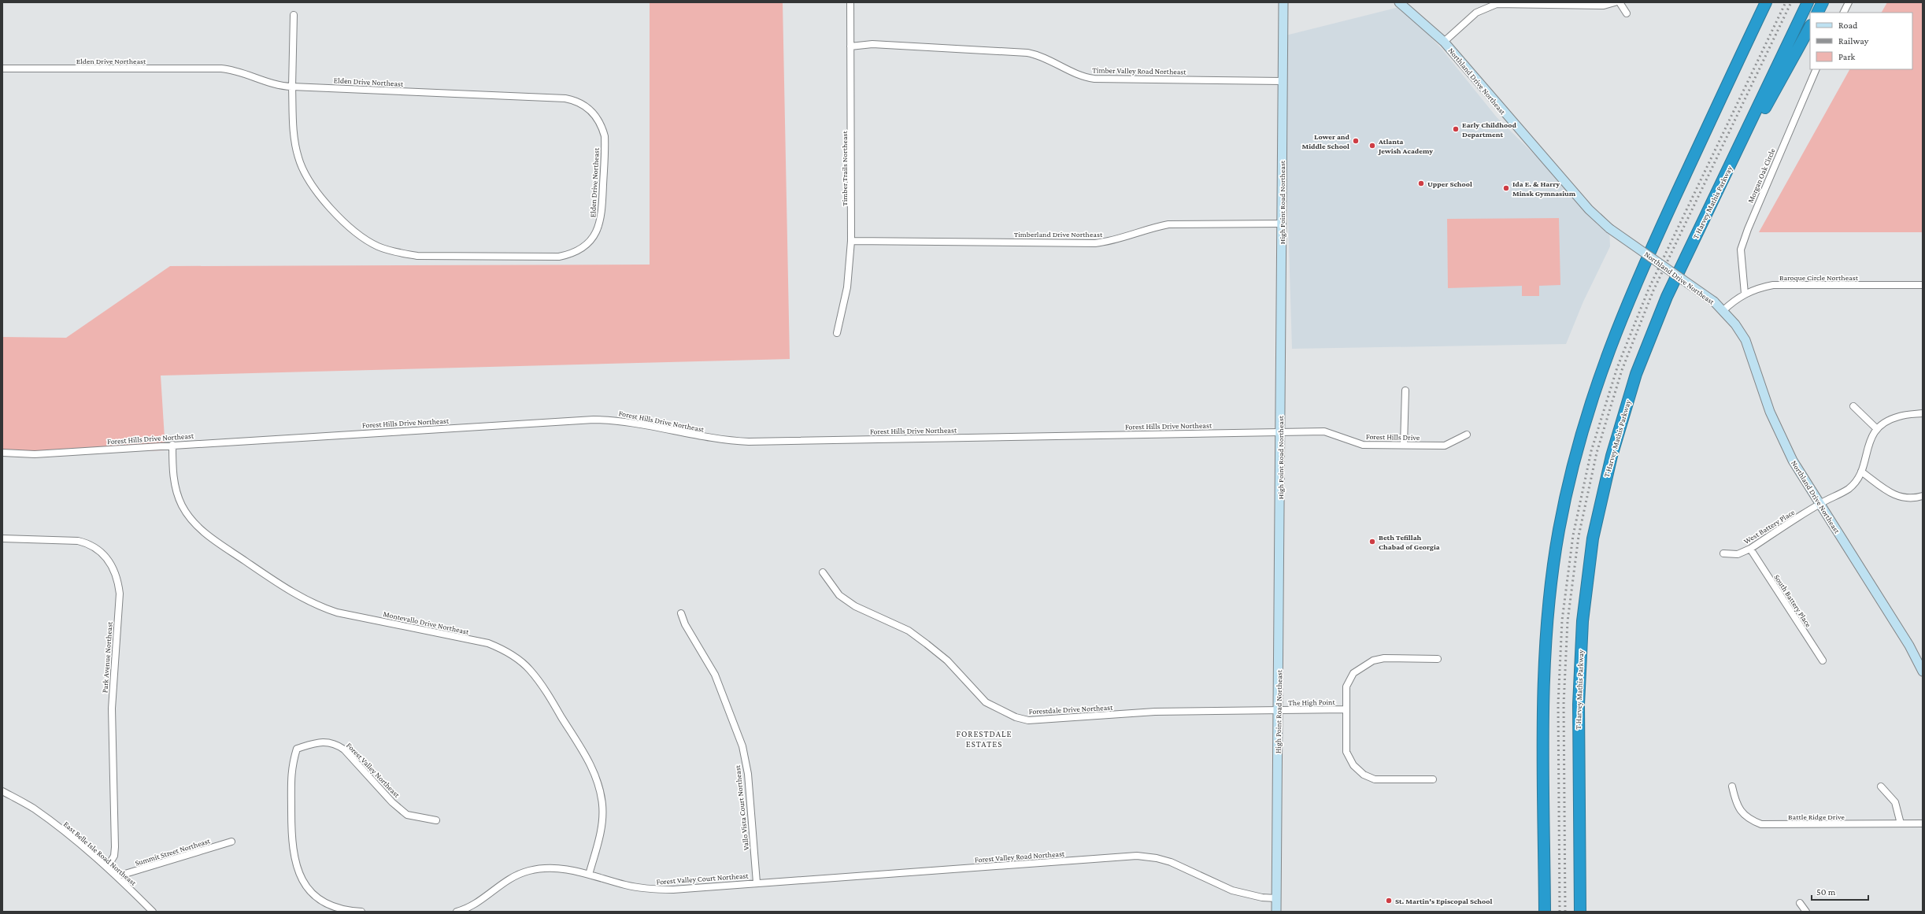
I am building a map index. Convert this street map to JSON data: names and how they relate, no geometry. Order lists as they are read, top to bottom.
{
  "streets": {
    "highway": ["T Harvey Mathis Parkway"],
    "street": [
      "Elden Drive Northeast",
      "Timber Valley Road Northeast",
      "Northland Drive Northeast",
      "Timber Trails Northeast",
      "Morgan Oak Circle",
      "High Point Road Northeast",
      "Timberland Drive Northeast",
      "Baroque Circle Northeast",
      "Forest Hills Drive Northeast",
      "Forest Hills Drive",
      "West Battery Place",
      "South Battery Place",
      "Montevallo Drive Northeast",
      "Park Avenue Northeast",
      "The High Point",
      "Forestdale Drive Northeast",
      "Forest Valley Northeast",
      "Vallo Vista Court Northeast",
      "Battle Ridge Drive",
      "Summit Street Northeast",
      "East Belle Isle Road Northeast",
      "Forest Valley Road Northeast",
      "Forest Valley Court Northeast"
    ]
  },
  "crossings": [
    ["Timber Valley Road Northeast", "Timber Trails Northeast"],
    ["Timber Valley Road Northeast", "High Point Road Northeast"],
    ["Northland Drive Northeast", "Baroque Circle Northeast"],
    ["Northland Drive Northeast", "West Battery Place"],
    ["Timber Trails Northeast", "Timberland Drive Northeast"],
    ["Morgan Oak Circle", "Baroque Circle Northeast"],
    ["High Point Road Northeast", "Timberland Drive Northeast"],
    ["High Point Road Northeast", "Forest Hills Drive Northeast"],
    ["High Point Road Northeast", "Forest Hills Drive"],
    ["High Point Road Northeast", "The High Point"],
    ["High Point Road Northeast", "Forestdale Drive Northeast"],
    ["High Point Road Northeast", "Forest Valley Road Northeast"],
    ["Forest Hills Drive Northeast", "Forest Hills Drive"],
    ["Forest Hills Drive Northeast", "Montevallo Drive Northeast"],
    ["West Battery Place", "South Battery Place"],
    ["Montevallo Drive Northeast", "Forest Valley Court Northeast"],
    ["Park Avenue Northeast", "East Belle Isle Road Northeast"],
    ["The High Point", "Forestdale Drive Northeast"],
    ["Vallo Vista Court Northeast", "Forest Valley Road Northeast"],
    ["Vallo Vista Court Northeast", "Forest Valley Court Northeast"],
    ["Summit Street Northeast", "East Belle Isle Road Northeast"],
    ["Forest Valley Road Northeast", "Forest Valley Court Northeast"]
  ],
  "districts": ["FORESTDALE ESTATES"],
  "places": [
    "Early Childhood Department",
    "Lower and Middle School",
    "Atlanta Jewish Academy",
    "Upper School",
    "Ida E. & Harry Minsk Gymnasium",
    "Beth Tefillah Chabad of Georgia",
    "St. Martin's Episcopal School"
  ],
  "legend": ["Road", "Railway", "Park"],
  "scale_bar": "50 m"
}
